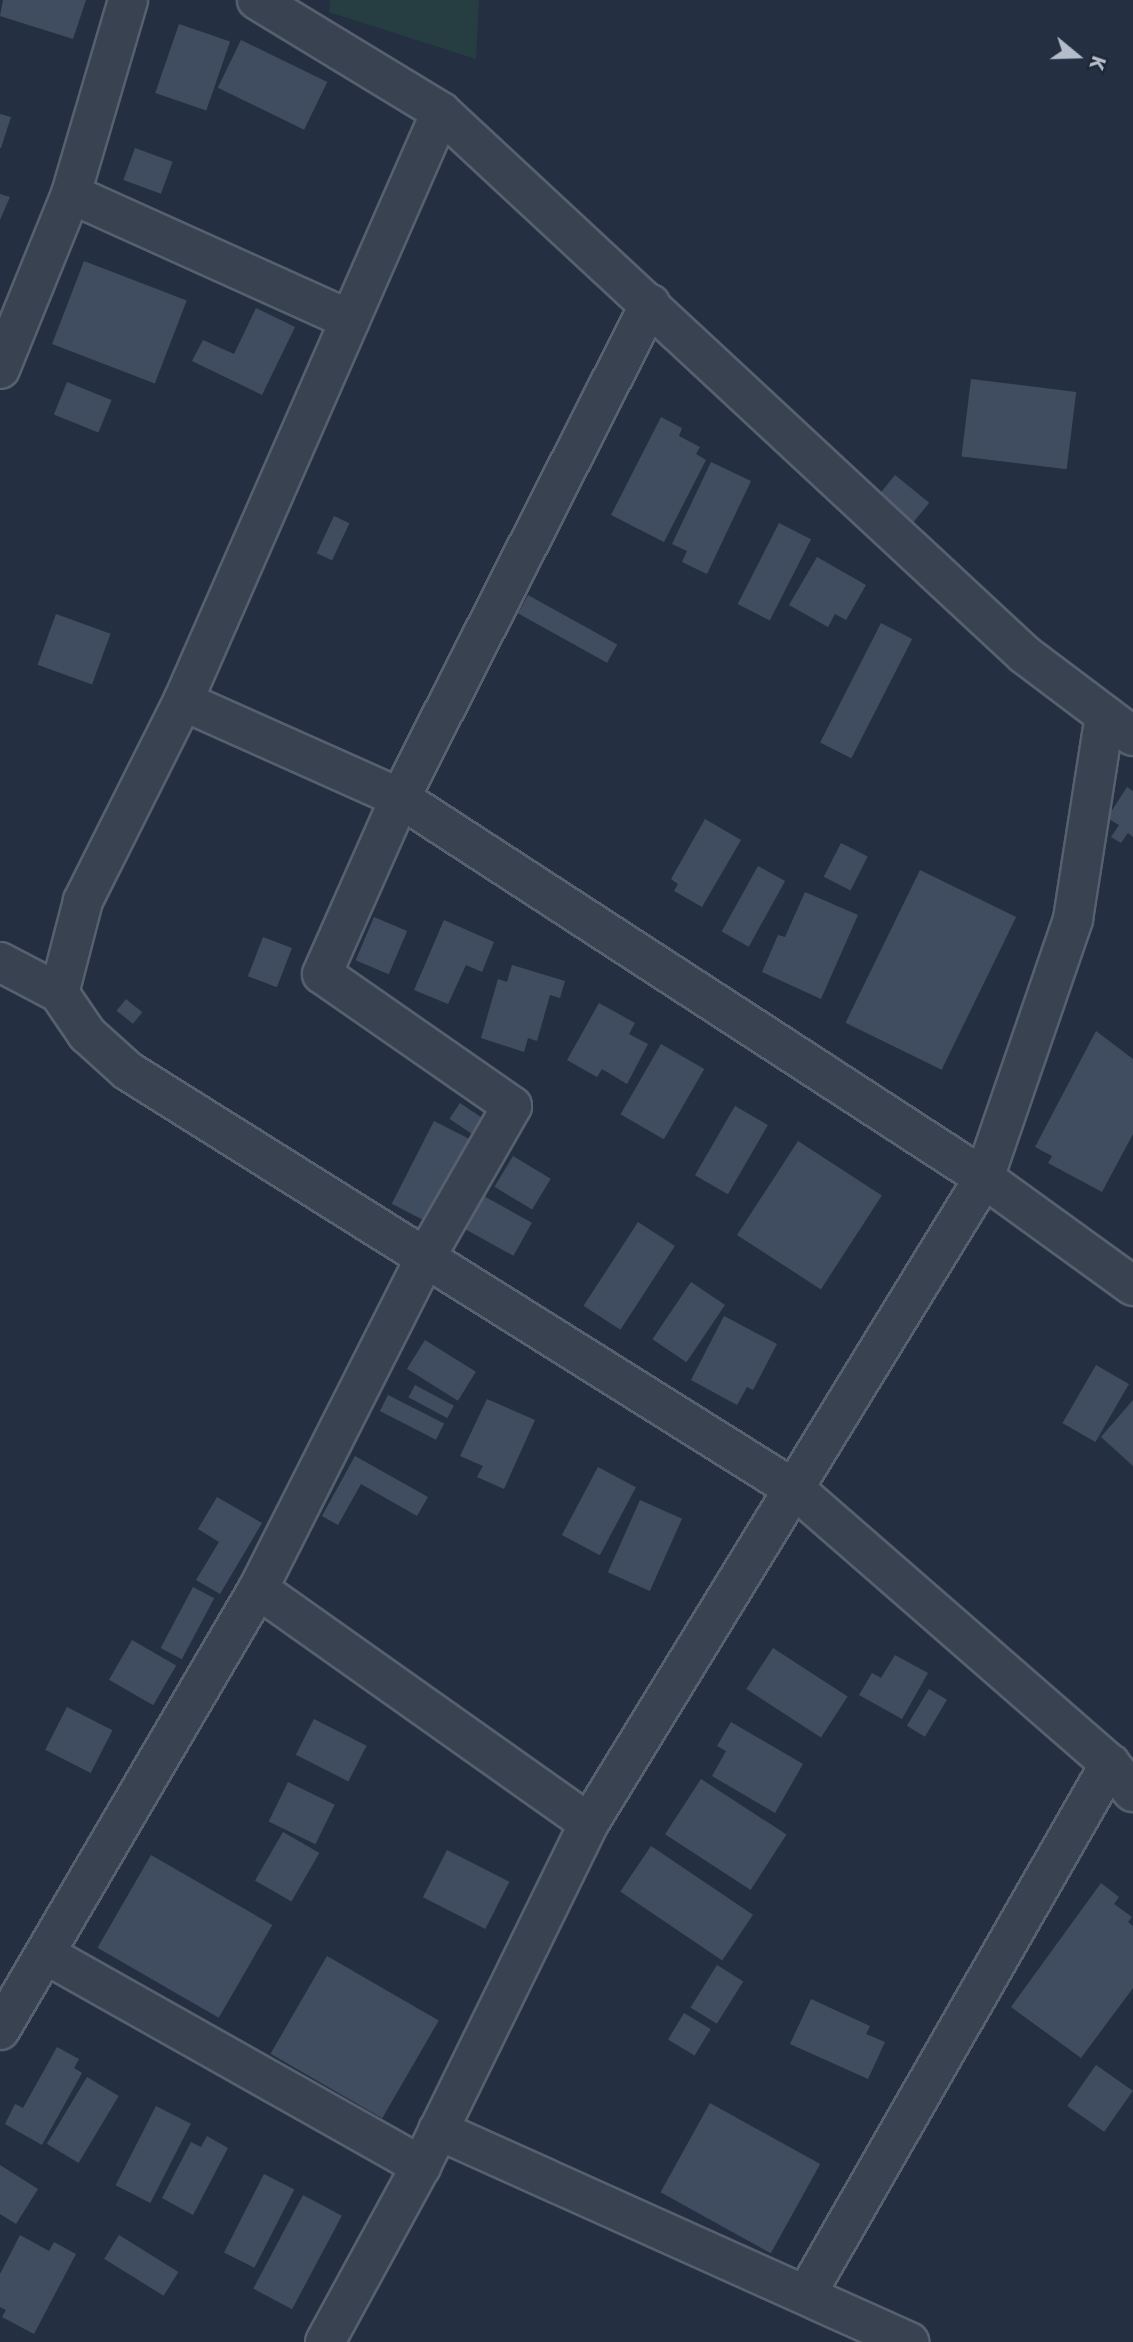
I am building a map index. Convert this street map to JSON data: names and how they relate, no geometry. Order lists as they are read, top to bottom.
{
  "north": "right"
}
